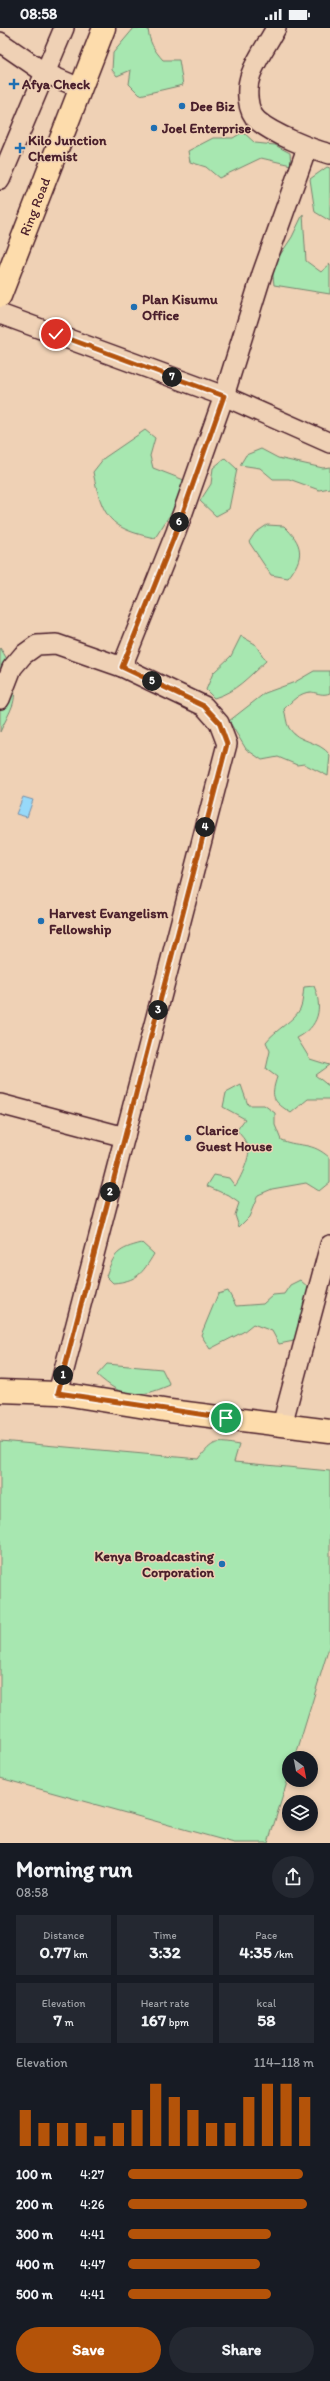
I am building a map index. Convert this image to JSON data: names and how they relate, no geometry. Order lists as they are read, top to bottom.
{
  "streets": {
    "main road": ["Ring Road"]
  },
  "places": {
    "health": ["Afya Check", "Kilo Junction Chemist"],
    "other": [
      "Dee Biz",
      "Joel Enterprise",
      "Plan Kisumu Office",
      "Harvest Evangelism Fellowship",
      "Clarice Guest House",
      "Kenya Broadcasting Corporation"
    ]
  },
  "north": "bottom right",
  "page": {
    "status": "08:58",
    "pins": [
      "7",
      "6",
      "5",
      "4",
      "3",
      "2",
      "1"
    ],
    "heading": ["Morning run", "08:58"],
    "stats": [
      ["Distance", "0.77 km"],
      ["Time", "3:32"],
      ["Pace", "4:35 /km"],
      ["Elevation", "7 m"],
      ["Heart rate", "167 bpm"],
      ["kcal", "58"]
    ],
    "chart": ["Elevation", "114–118 m"],
    "list": [
      {
        "name": "100 m",
        "note": "4:27"
      },
      {
        "name": "200 m",
        "note": "4:26"
      },
      {
        "name": "300 m",
        "note": "4:41"
      },
      {
        "name": "400 m",
        "note": "4:47"
      },
      {
        "name": "500 m",
        "note": "4:41"
      }
    ],
    "buttons": ["Save", "Share"]
  }
}
